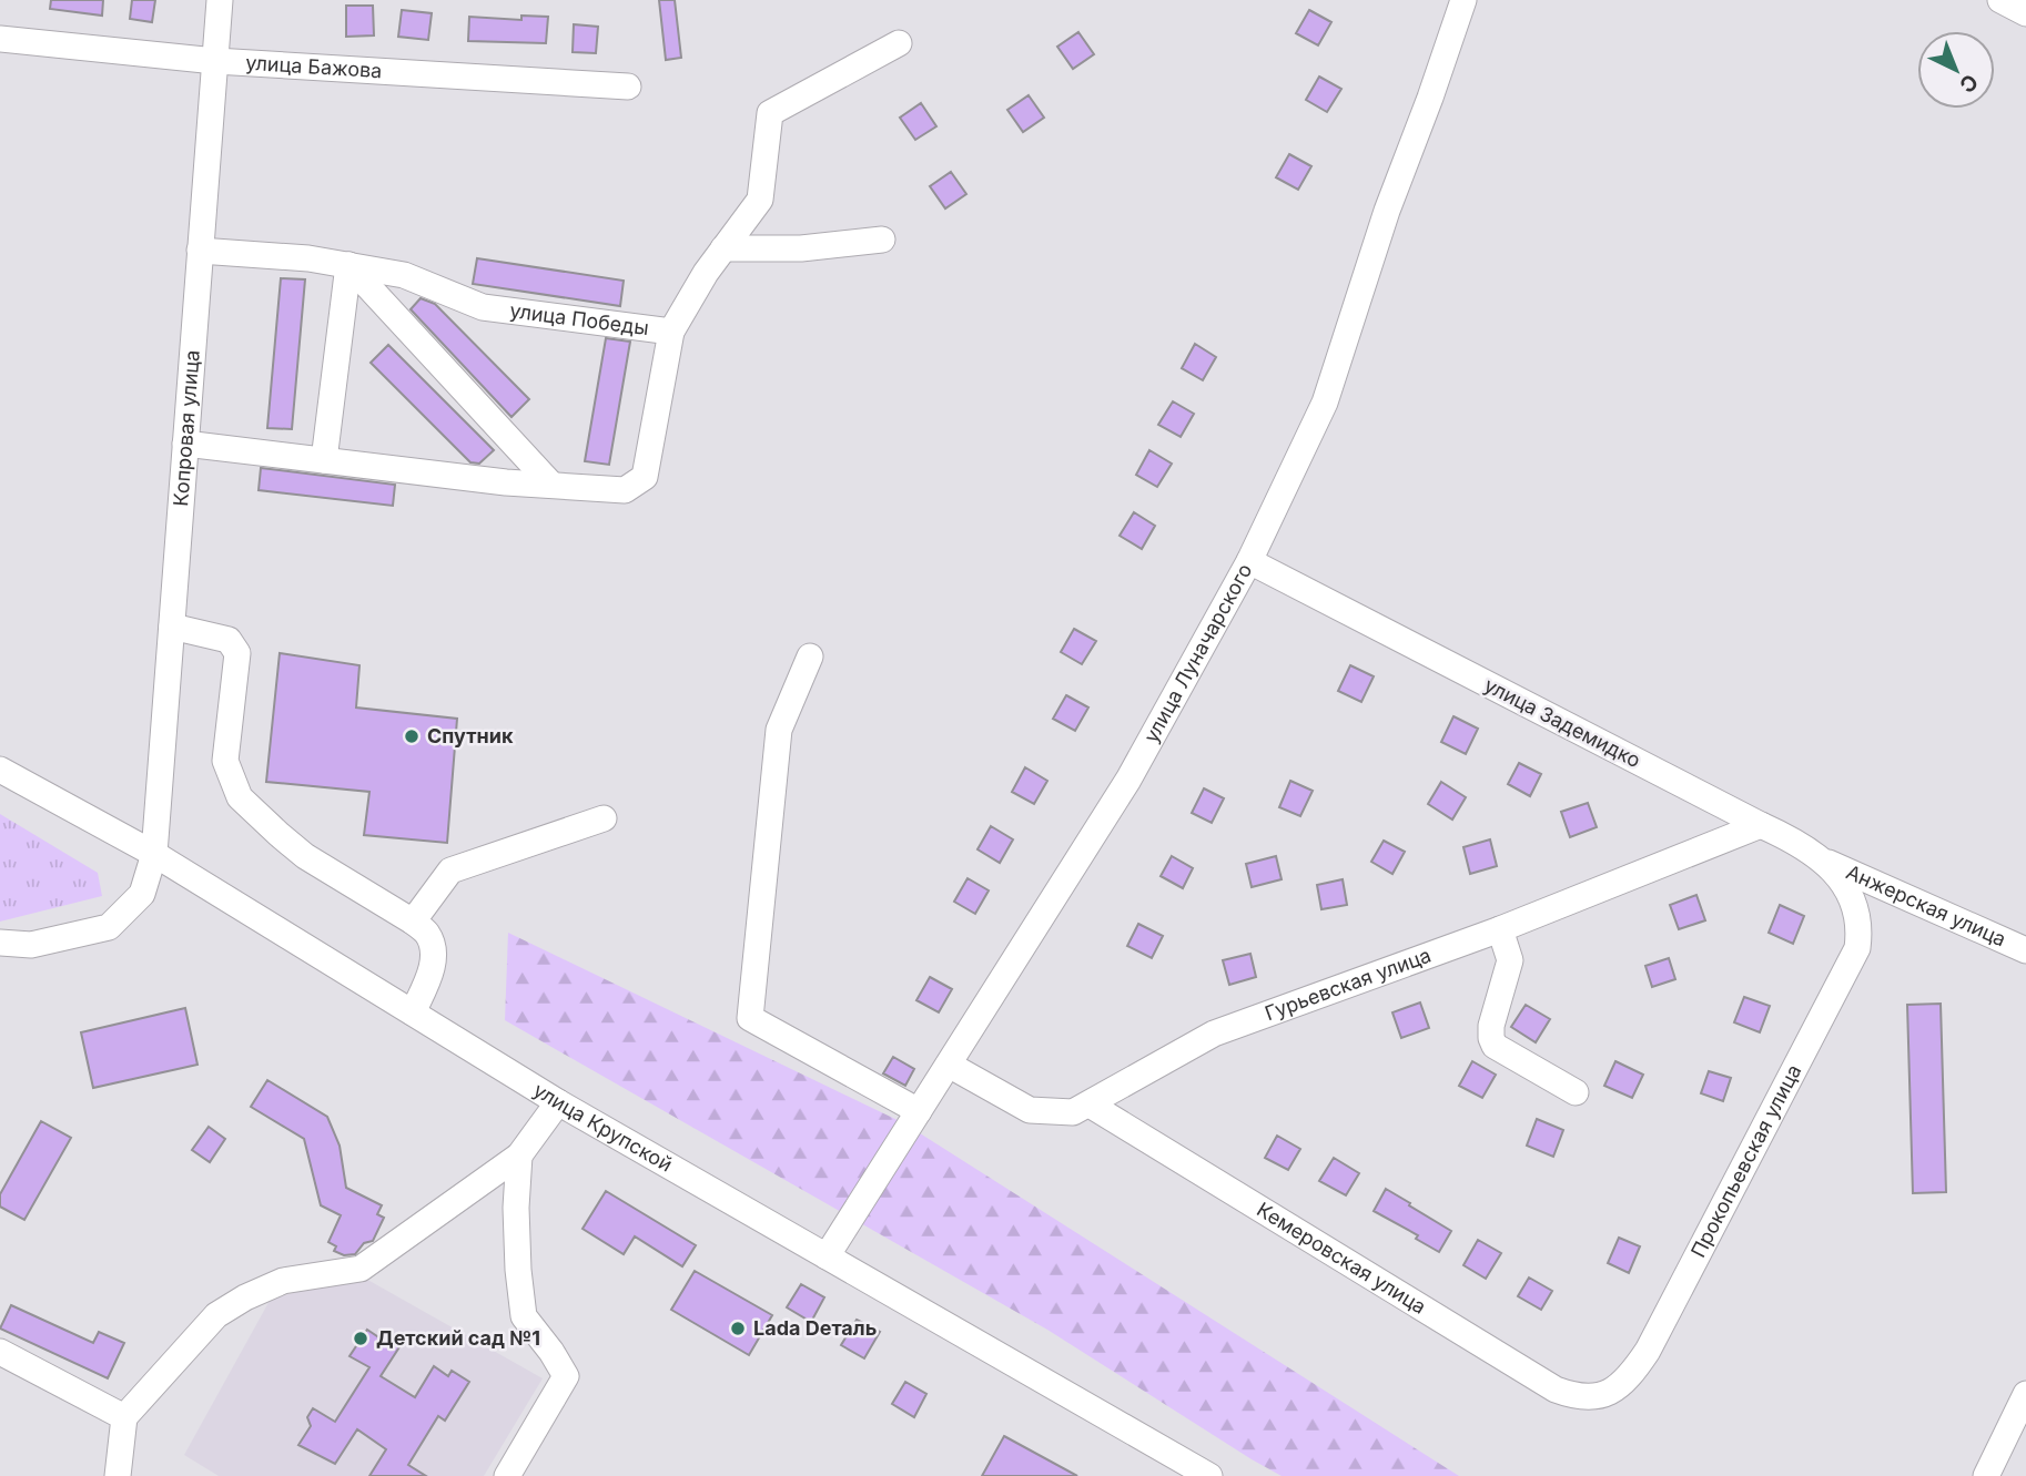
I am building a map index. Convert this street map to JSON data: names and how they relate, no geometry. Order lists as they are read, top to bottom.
{
  "streets": {
    "street": [
      "улица Бажова",
      "улица Победы",
      "Копровая улица",
      "улица Луначарского",
      "улица Задемидко",
      "Анжерская улица",
      "Гурьевская улица",
      "улица Крупской",
      "Прокопьевская улица",
      "Кемеровская улица"
    ]
  },
  "crossings": [
    ["улица Бажова", "Копровая улица"],
    ["улица Победы", "Копровая улица"],
    ["Копровая улица", "улица Крупской"],
    ["улица Луначарского", "улица Задемидко"],
    ["улица Луначарского", "Гурьевская улица"],
    ["улица Луначарского", "улица Крупской"],
    ["улица Задемидко", "Анжерская улица"],
    ["улица Задемидко", "Гурьевская улица"],
    ["улица Задемидко", "Прокопьевская улица"],
    ["Гурьевская улица", "Кемеровская улица"],
    ["Прокопьевская улица", "Кемеровская улица"]
  ],
  "places": ["Спутник", "Lada Dеталь", "Детский сад №1"],
  "north": "bottom right"
}
